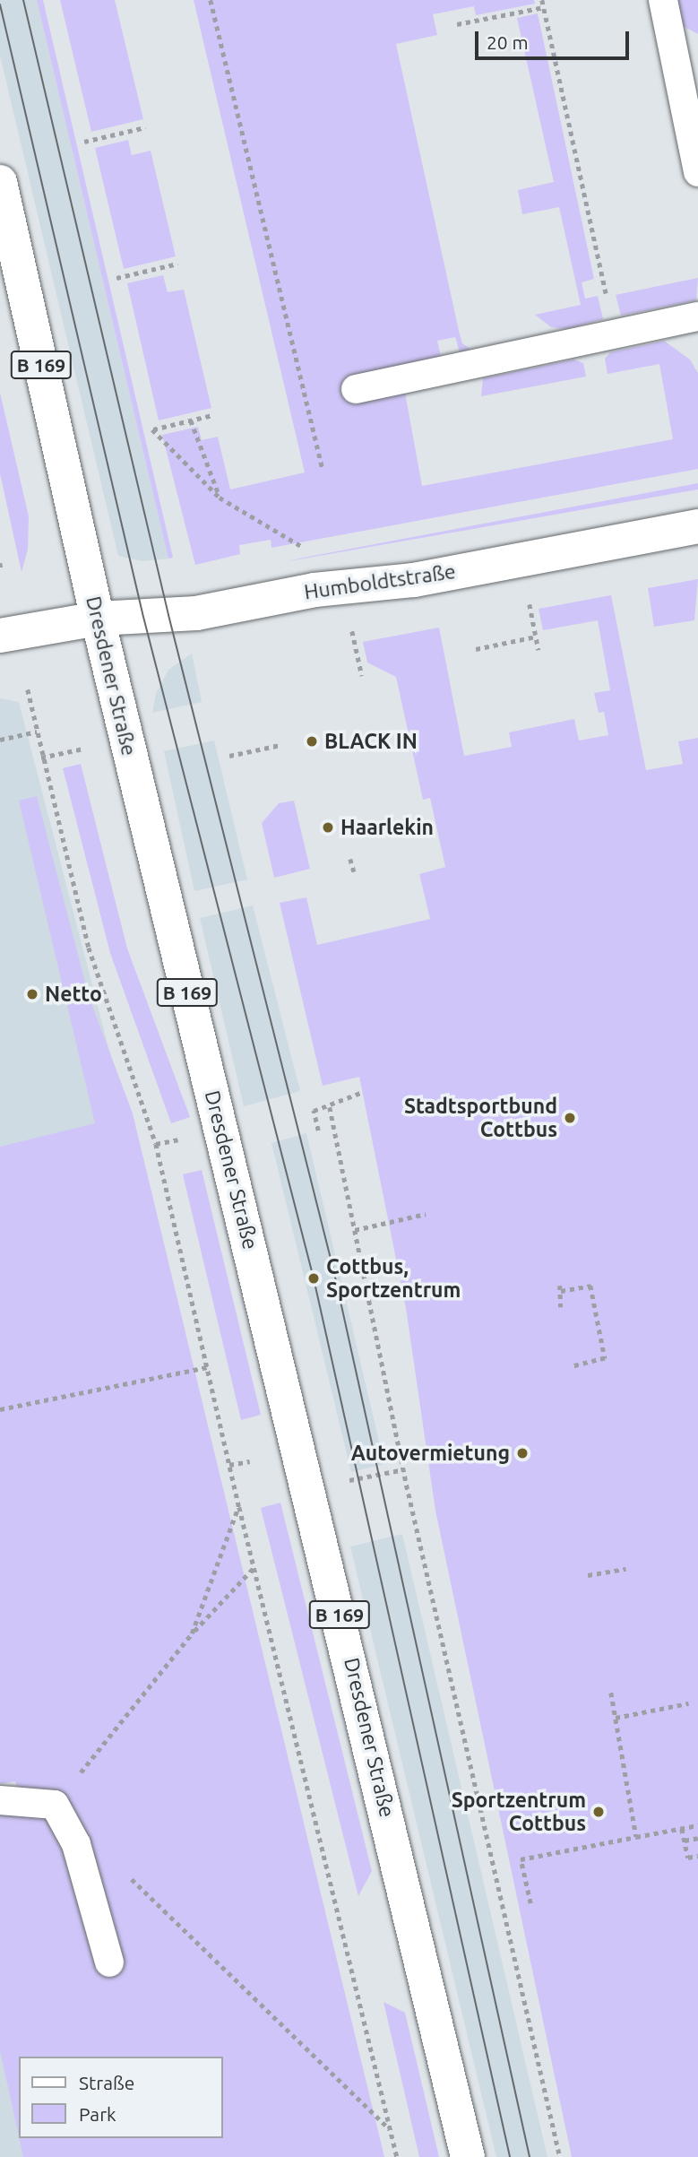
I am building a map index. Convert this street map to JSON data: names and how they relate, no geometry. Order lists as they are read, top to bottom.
{
  "streets": {
    "main road": ["B 169", "Humboldtstraße", "Dresdener Straße"]
  },
  "crossings": [
    ["Humboldtstraße", "Dresdener Straße"]
  ],
  "places": [
    "BLACK IN",
    "Haarlekin",
    "Netto",
    "Stadtsportbund Cottbus",
    "Cottbus, Sportzentrum",
    "Autovermietung",
    "Sportzentrum Cottbus"
  ],
  "legend": ["Straße", "Park"],
  "scale_bar": "20 m"
}
